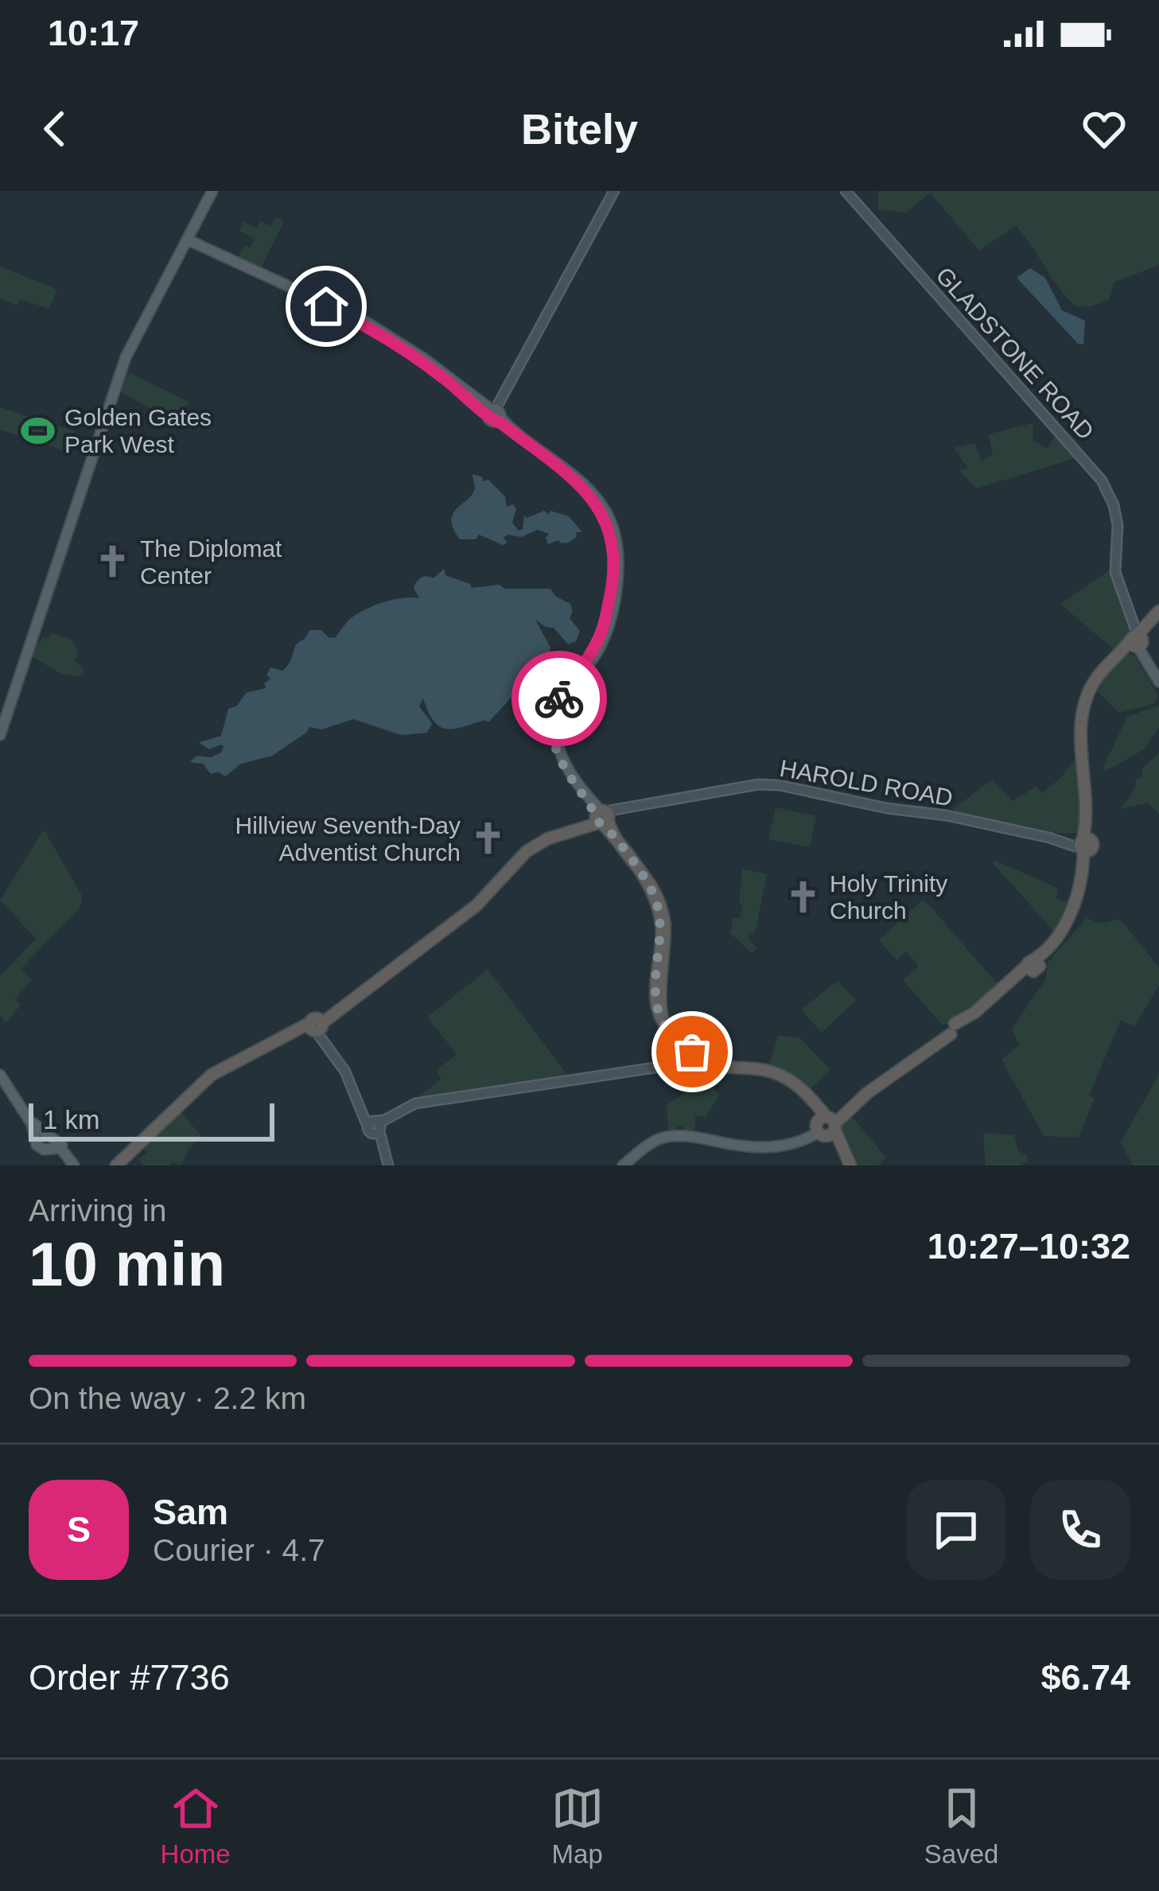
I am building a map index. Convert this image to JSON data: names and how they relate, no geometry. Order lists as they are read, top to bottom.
{
  "streets": {
    "main road": ["GLADSTONE ROAD", "HAROLD ROAD"]
  },
  "places": {
    "sports": ["Golden Gates Park West"],
    "church": ["The Diplomat Center", "Hillview Seventh-Day Adventist Church", "Holy Trinity Church"]
  },
  "scale_bar": "1 km",
  "page": {
    "status": "10:17",
    "header": "Bitely",
    "scale": "1 km",
    "heading": ["10 min", "Arriving in", "10:27–10:32"],
    "panel": [
      "Sam",
      "Courier · 4.7",
      "Order #7736",
      "$6.74"
    ],
    "bar": "On the way · 2.2 km",
    "round": "S",
    "tabs": ["Home", "Map", "Saved"]
  }
}
